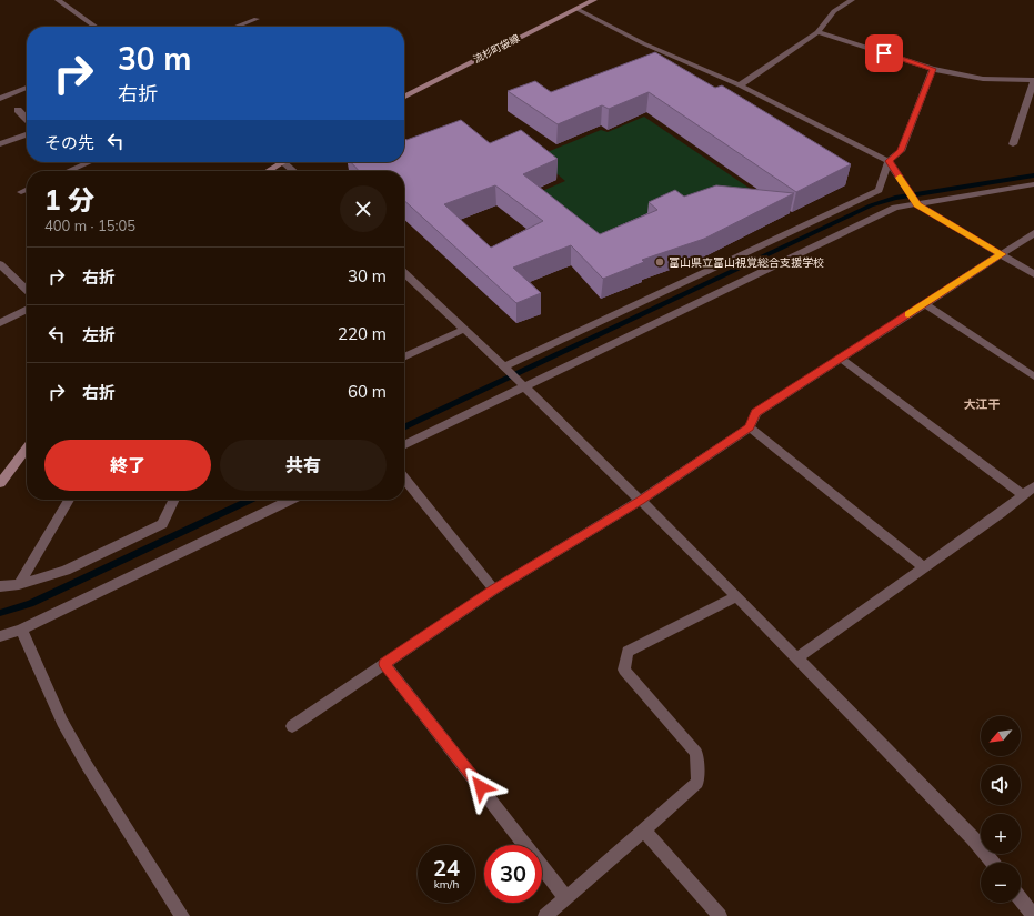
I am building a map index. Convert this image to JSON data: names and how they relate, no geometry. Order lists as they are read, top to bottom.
{
  "streets": {
    "main road": ["流杉町袋線"]
  },
  "districts": ["大江干"],
  "places": ["富山県立富山視覚総合支援学校"],
  "north": "bottom left",
  "page": {
    "turn": ["30 m", "右折"],
    "then": "その先",
    "heading": ["1 分", "400 m · 15:05"],
    "list": [
      {
        "name": "右折",
        "value": "30 m"
      },
      {
        "name": "左折",
        "value": "220 m"
      },
      {
        "name": "右折",
        "value": "60 m"
      }
    ],
    "buttons": ["終了", "共有"],
    "map_buttons": ["+", "−"],
    "speed": "24 km/h",
    "limit": "30"
  }
}
